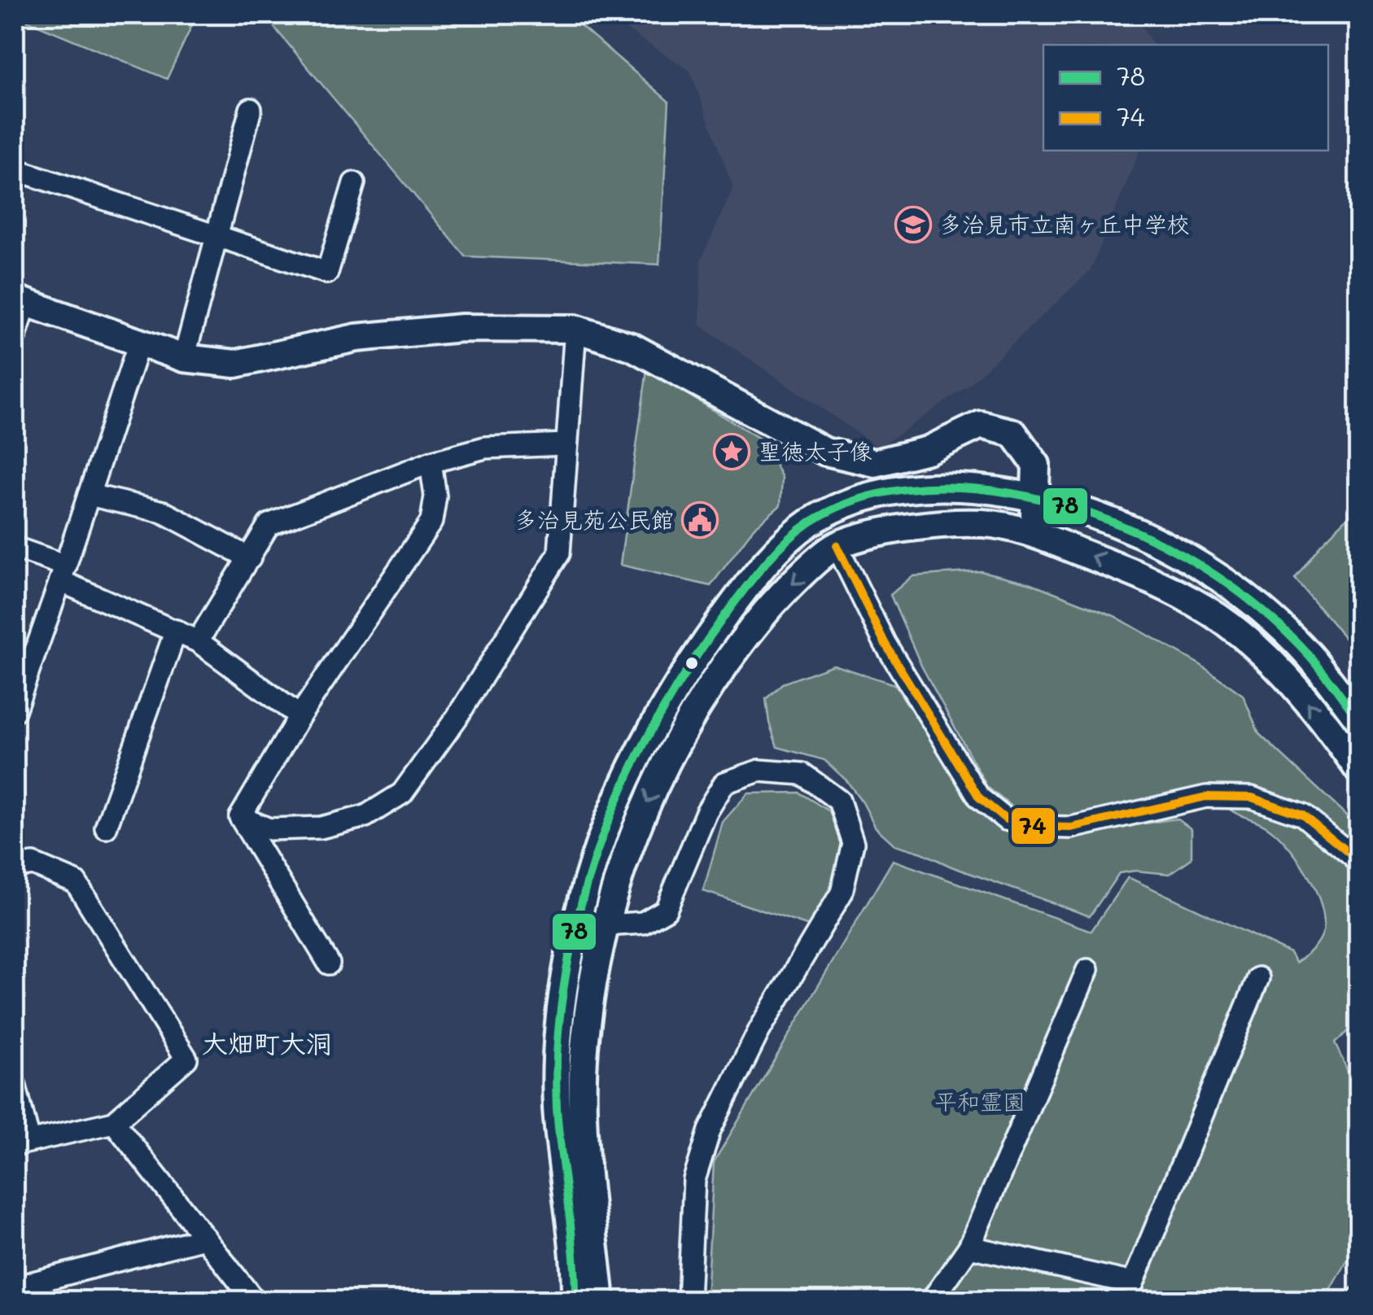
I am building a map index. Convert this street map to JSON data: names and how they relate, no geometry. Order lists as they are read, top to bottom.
{
  "districts": ["大畑町大洞"],
  "parks": ["平和霊園"],
  "places": {
    "school or university": ["多治見市立南ヶ丘中学校"],
    "place": ["聖徳太子像"],
    "public building": ["多治見苑公民館"]
  },
  "lines": ["transit line 78", "transit line 74"],
  "legend": ["78", "74"]
}
